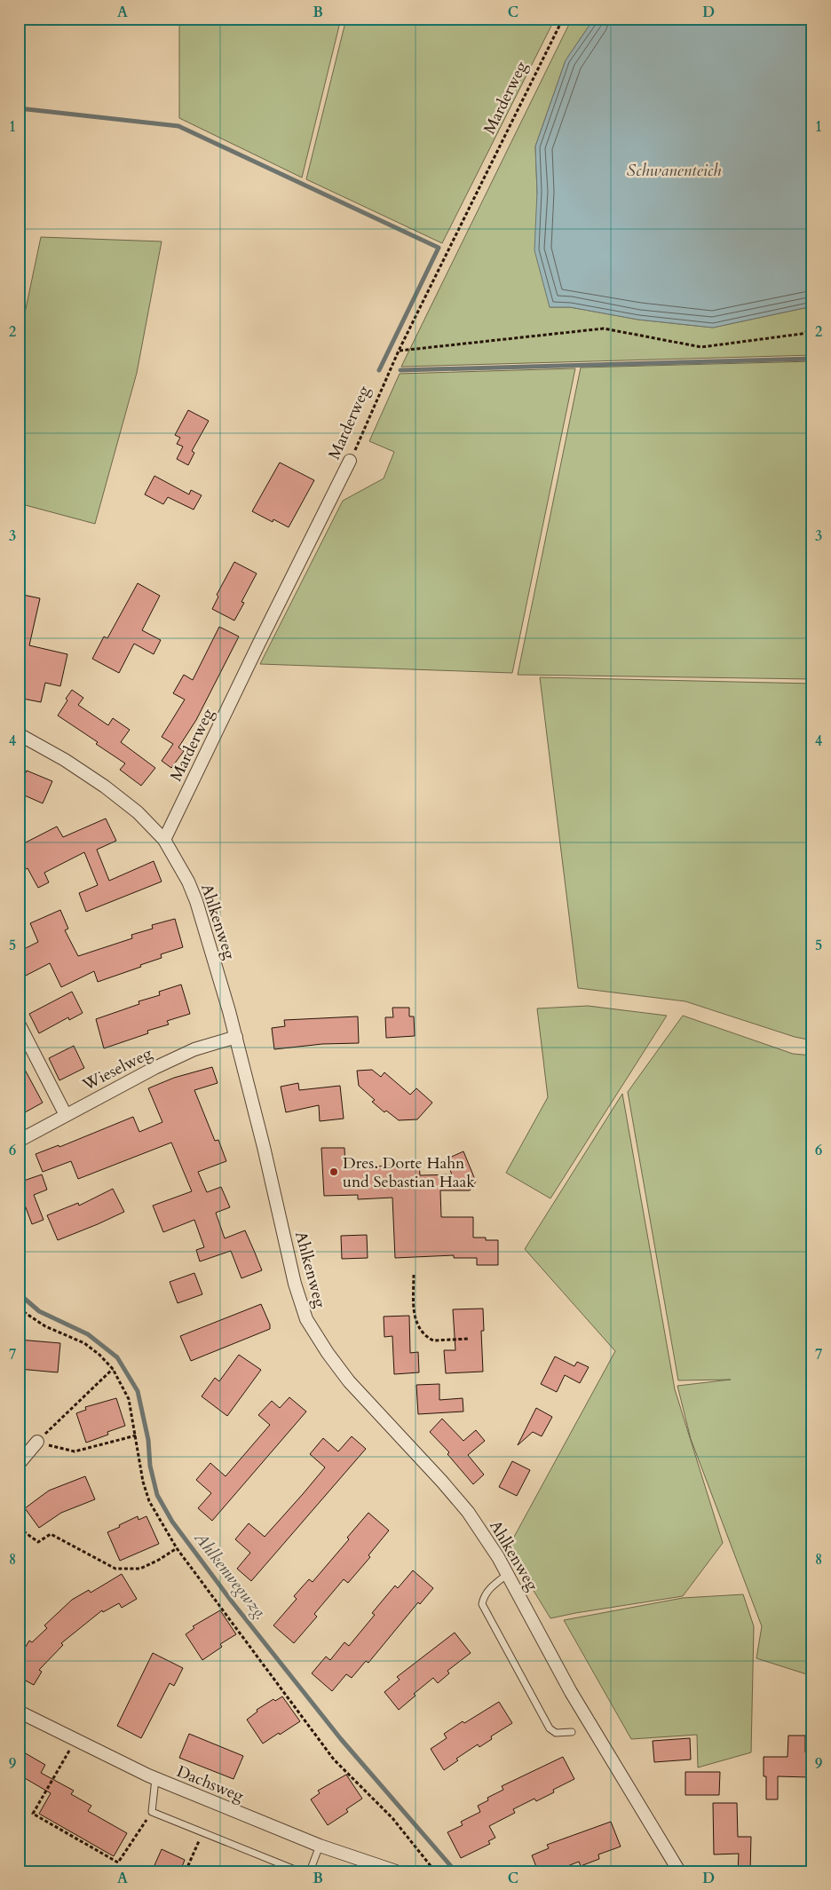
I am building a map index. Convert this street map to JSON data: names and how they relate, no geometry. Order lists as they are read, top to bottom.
{
  "streets": {
    "street": [
      "Marderweg",
      "Ahlkenweg",
      "Wieselweg",
      "Dachsweg"
    ]
  },
  "crossings": [
    ["Marderweg", "Ahlkenweg"],
    ["Ahlkenweg", "Wieselweg"]
  ],
  "water": ["Schwanenteich", "Ahlkenwegwzg."],
  "places": ["Dres. Dorte Hahn und Sebastian Haak"],
  "grid": {
    "columns": [
      "A",
      "B",
      "C",
      "D"
    ],
    "rows": [
      "1",
      "2",
      "3",
      "4",
      "5",
      "6",
      "7",
      "8",
      "9"
    ]
  }
}
